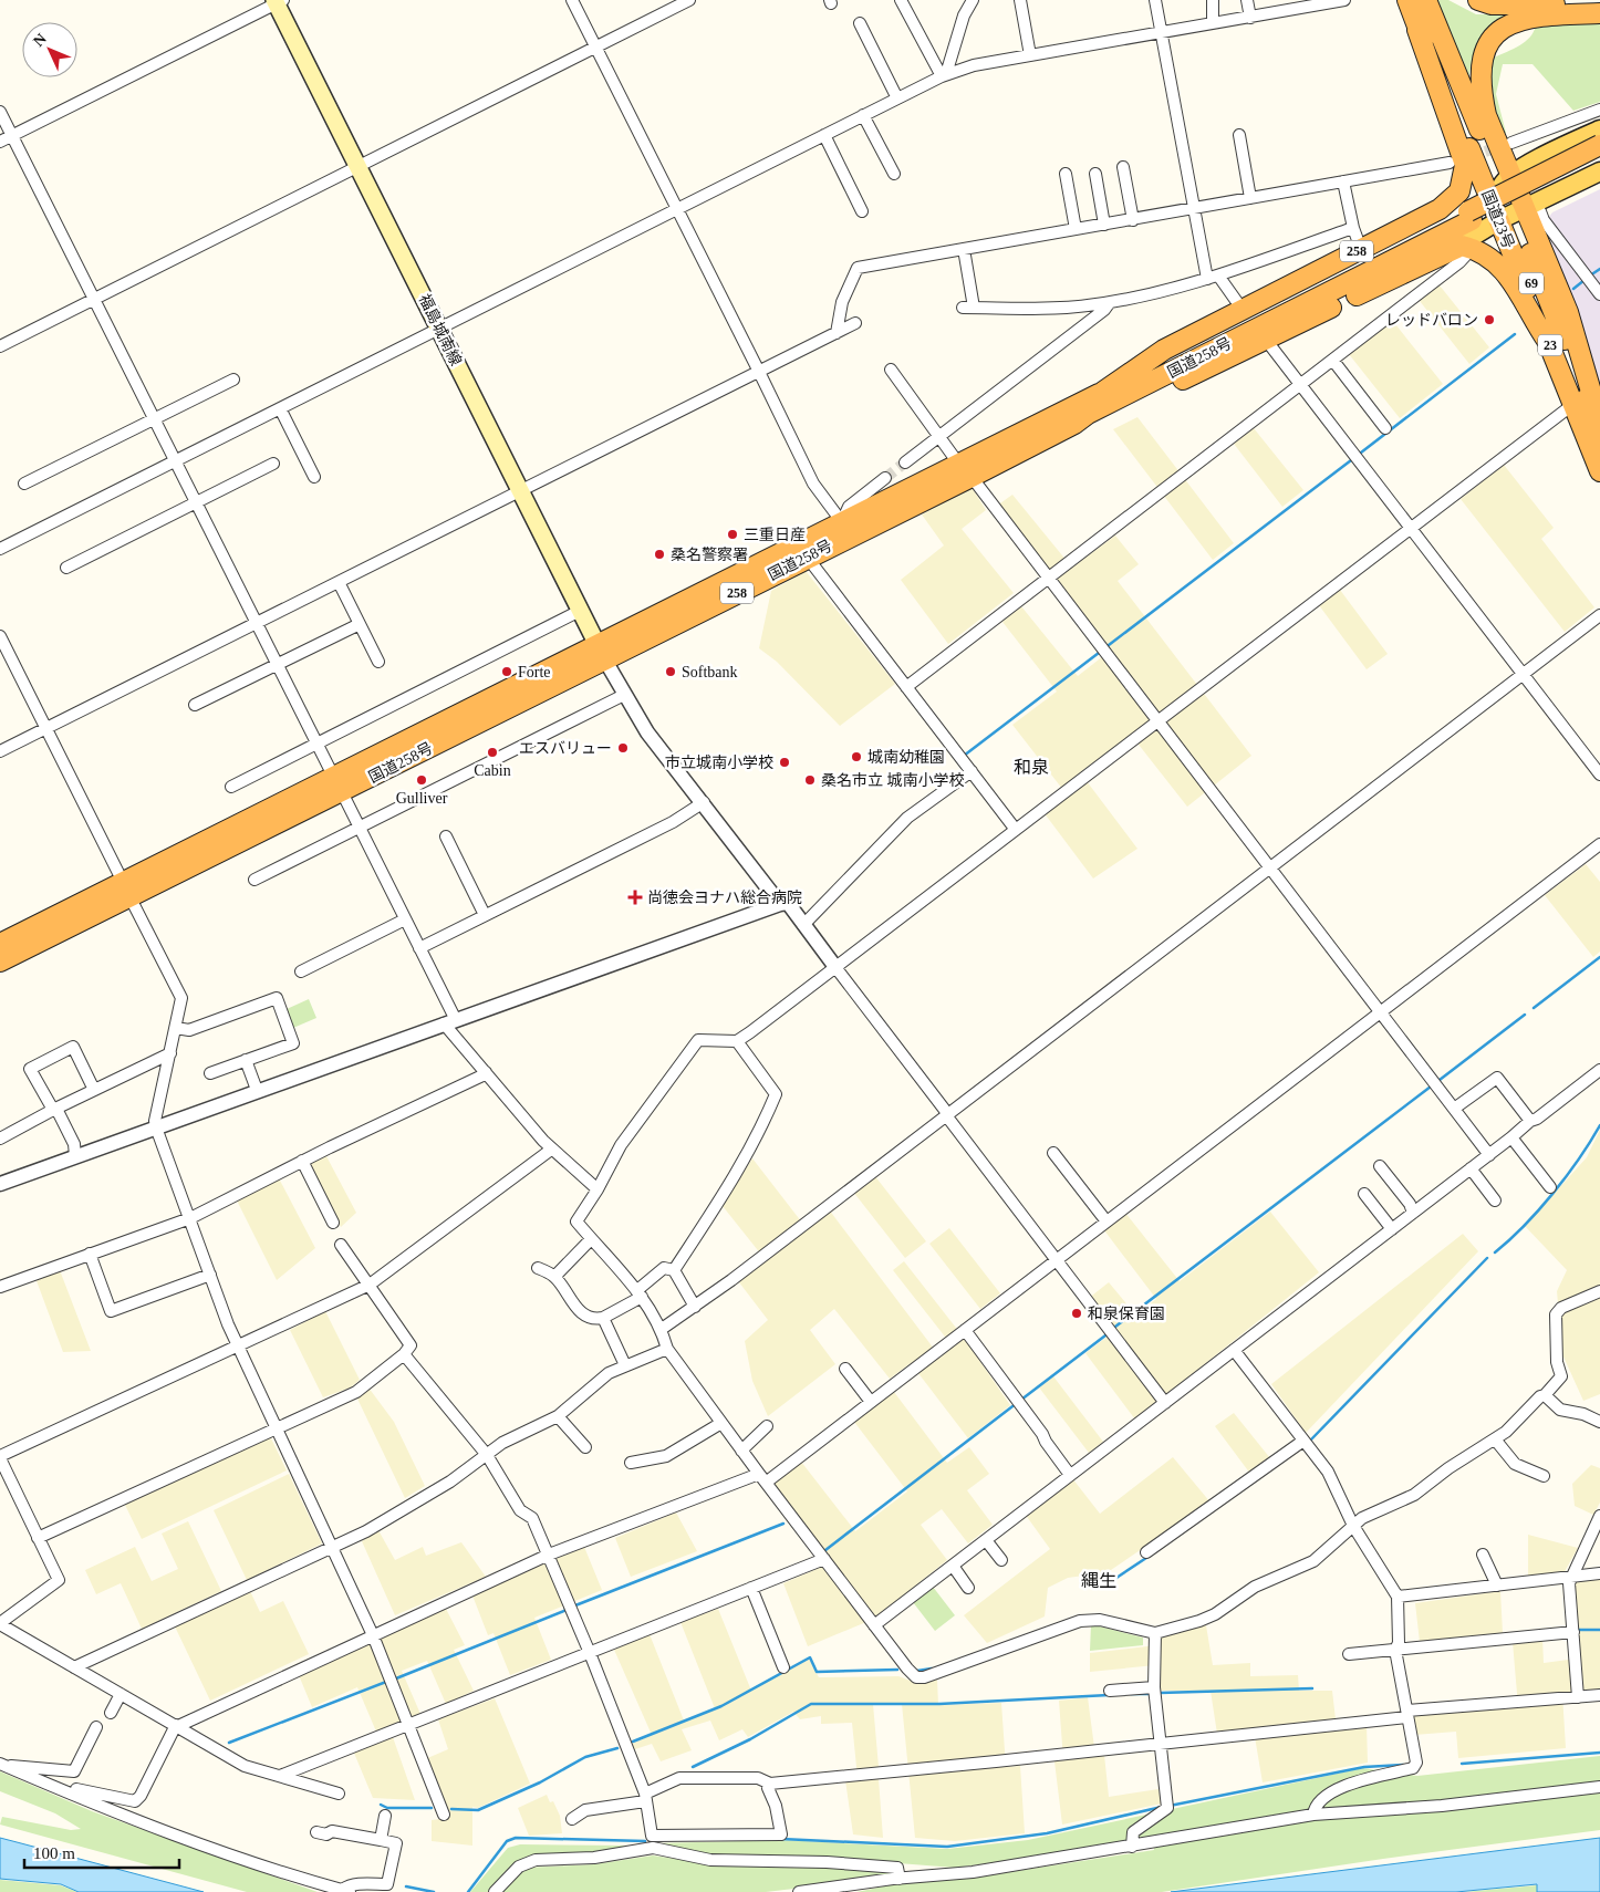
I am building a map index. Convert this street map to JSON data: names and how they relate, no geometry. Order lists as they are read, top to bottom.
{
  "streets": {
    "highway": [
      "国道23号",
      "258",
      "23",
      "国道258号"
    ],
    "main road": ["福島城南線"]
  },
  "crossings": [
    ["国道23号", "258"],
    ["258", "国道258号"],
    ["福島城南線", "国道258号"]
  ],
  "districts": ["和泉", "縄生"],
  "places": {
    "other": [
      "レッドバロン",
      "三重日産",
      "桑名警察署",
      "Forte",
      "Softbank",
      "エスバリュー",
      "Cabin",
      "城南幼稚園",
      "市立城南小学校",
      "Gulliver",
      "桑名市立 城南小学校",
      "和泉保育園"
    ],
    "health": ["尚徳会ヨナハ総合病院"]
  },
  "scale_bar": "100 m",
  "north": "top left"
}
